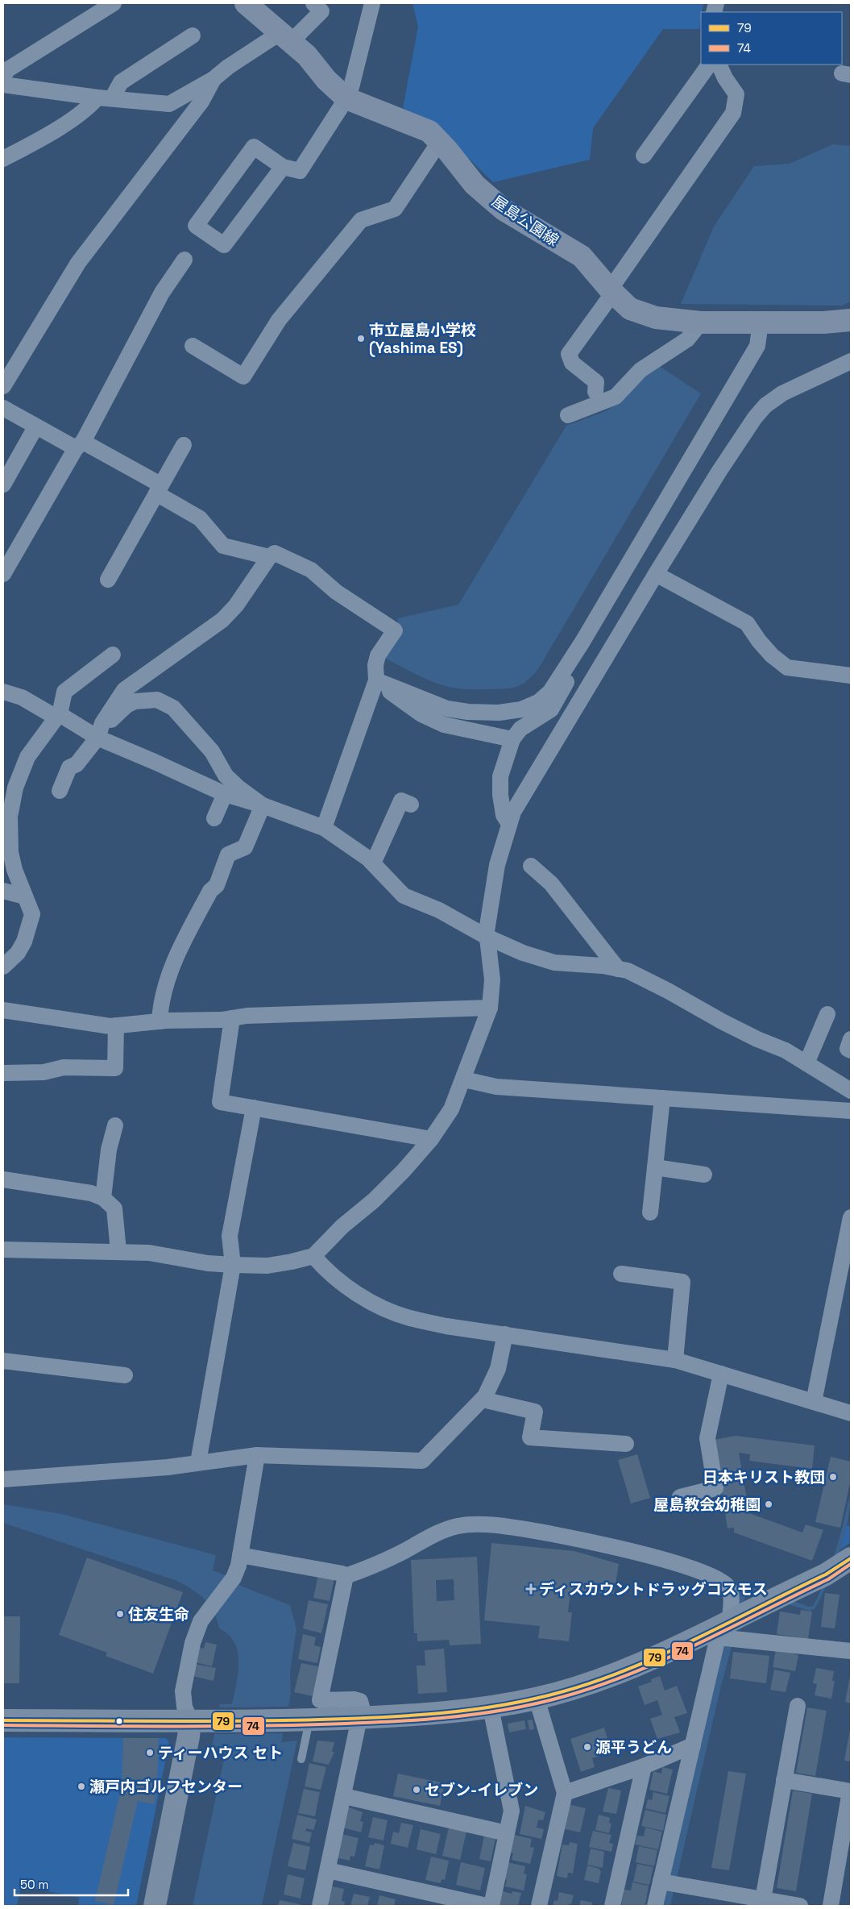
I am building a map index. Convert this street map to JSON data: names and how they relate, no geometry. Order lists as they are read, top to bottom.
{
  "streets": {
    "main road": ["屋島公園線"]
  },
  "places": {
    "other": [
      "市立屋島小学校 (Yashima ES)",
      "日本キリスト教団",
      "屋島教会幼稚園",
      "住友生命",
      "源平うどん",
      "ティーハウス セト",
      "瀬戸内ゴルフセンター",
      "セブン-イレブン"
    ],
    "health": ["ディスカウントドラッグコスモス"]
  },
  "lines": ["transit line 79", "transit line 74"],
  "legend": ["79", "74"],
  "scale_bar": "50 m"
}
